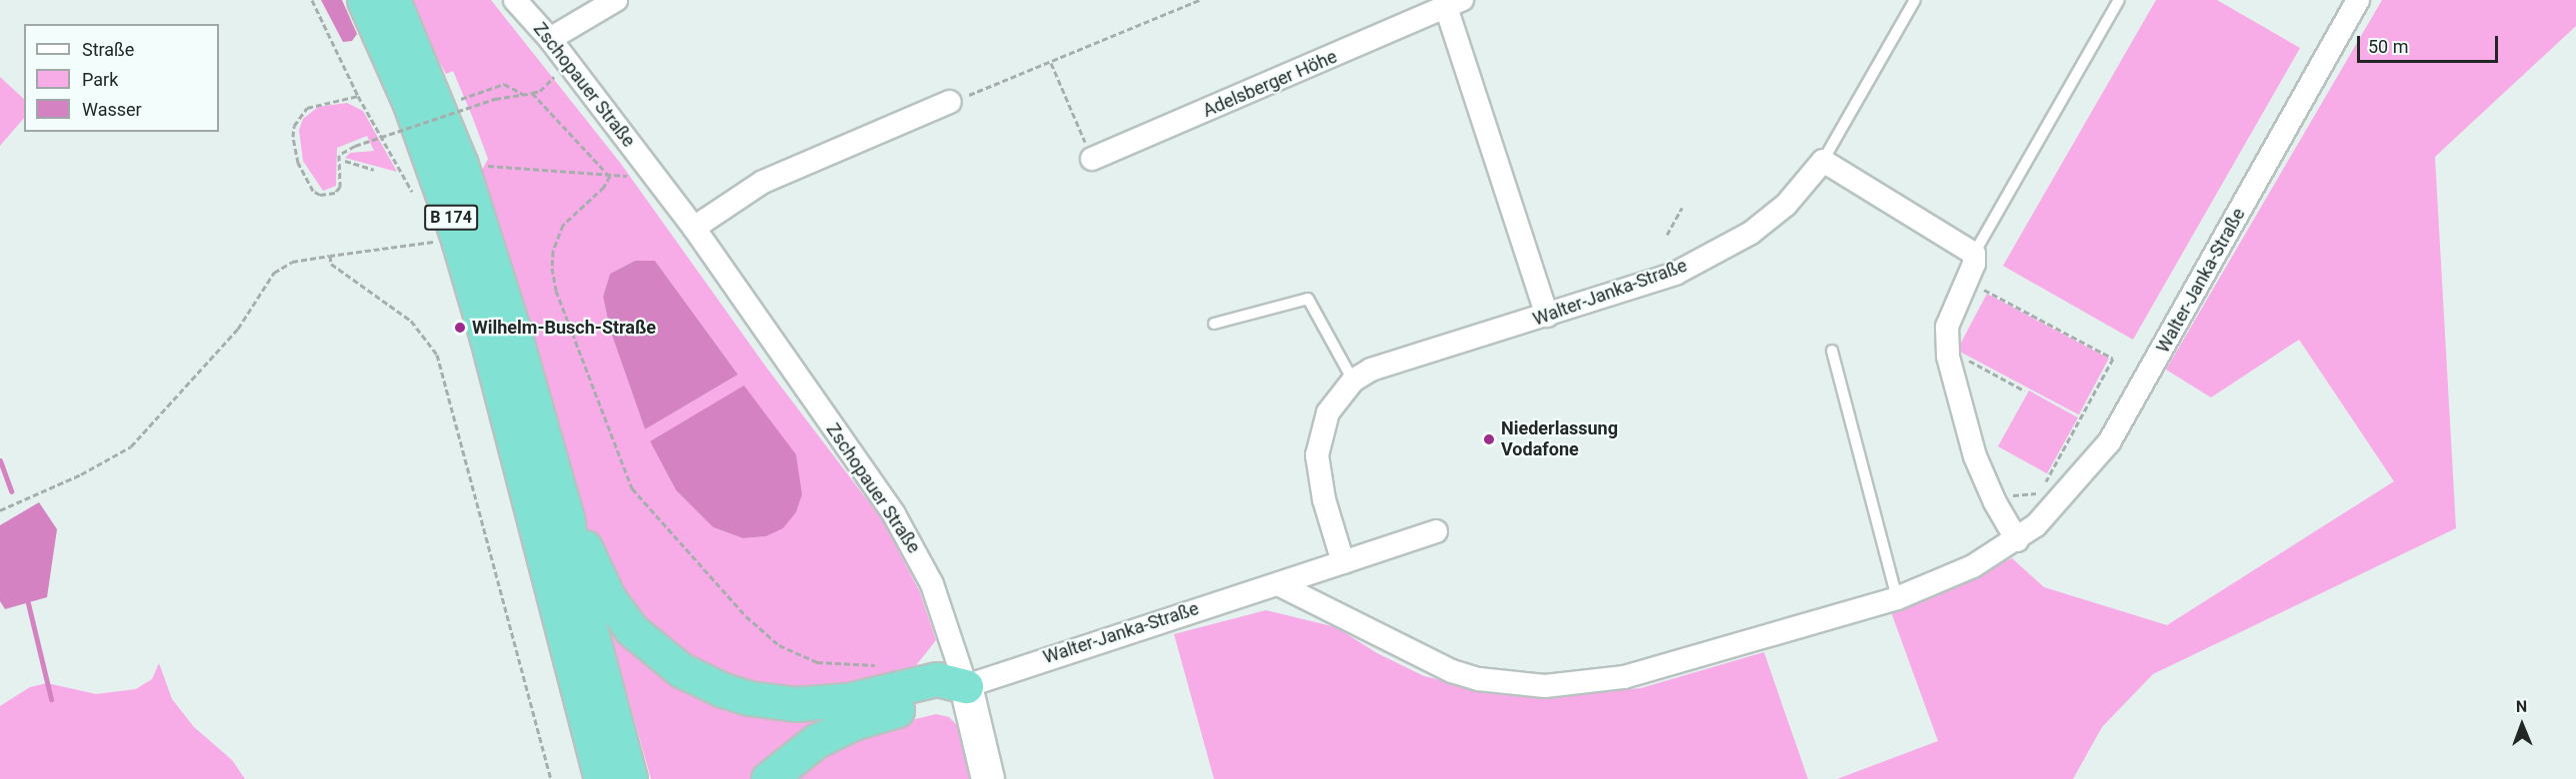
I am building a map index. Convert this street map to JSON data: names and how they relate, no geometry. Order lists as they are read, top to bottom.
{
  "streets": {
    "highway": ["B 174"],
    "street": ["Adelsberger Höhe", "Zschopauer Straße", "Walter-Janka-Straße"]
  },
  "crossings": [
    ["Adelsberger Höhe", "Walter-Janka-Straße"],
    ["Zschopauer Straße", "Walter-Janka-Straße"]
  ],
  "places": ["Wilhelm-Busch-Straße", "Niederlassung Vodafone"],
  "legend": ["Straße", "Park", "Wasser"],
  "scale_bar": "50 m",
  "north": "top"
}
